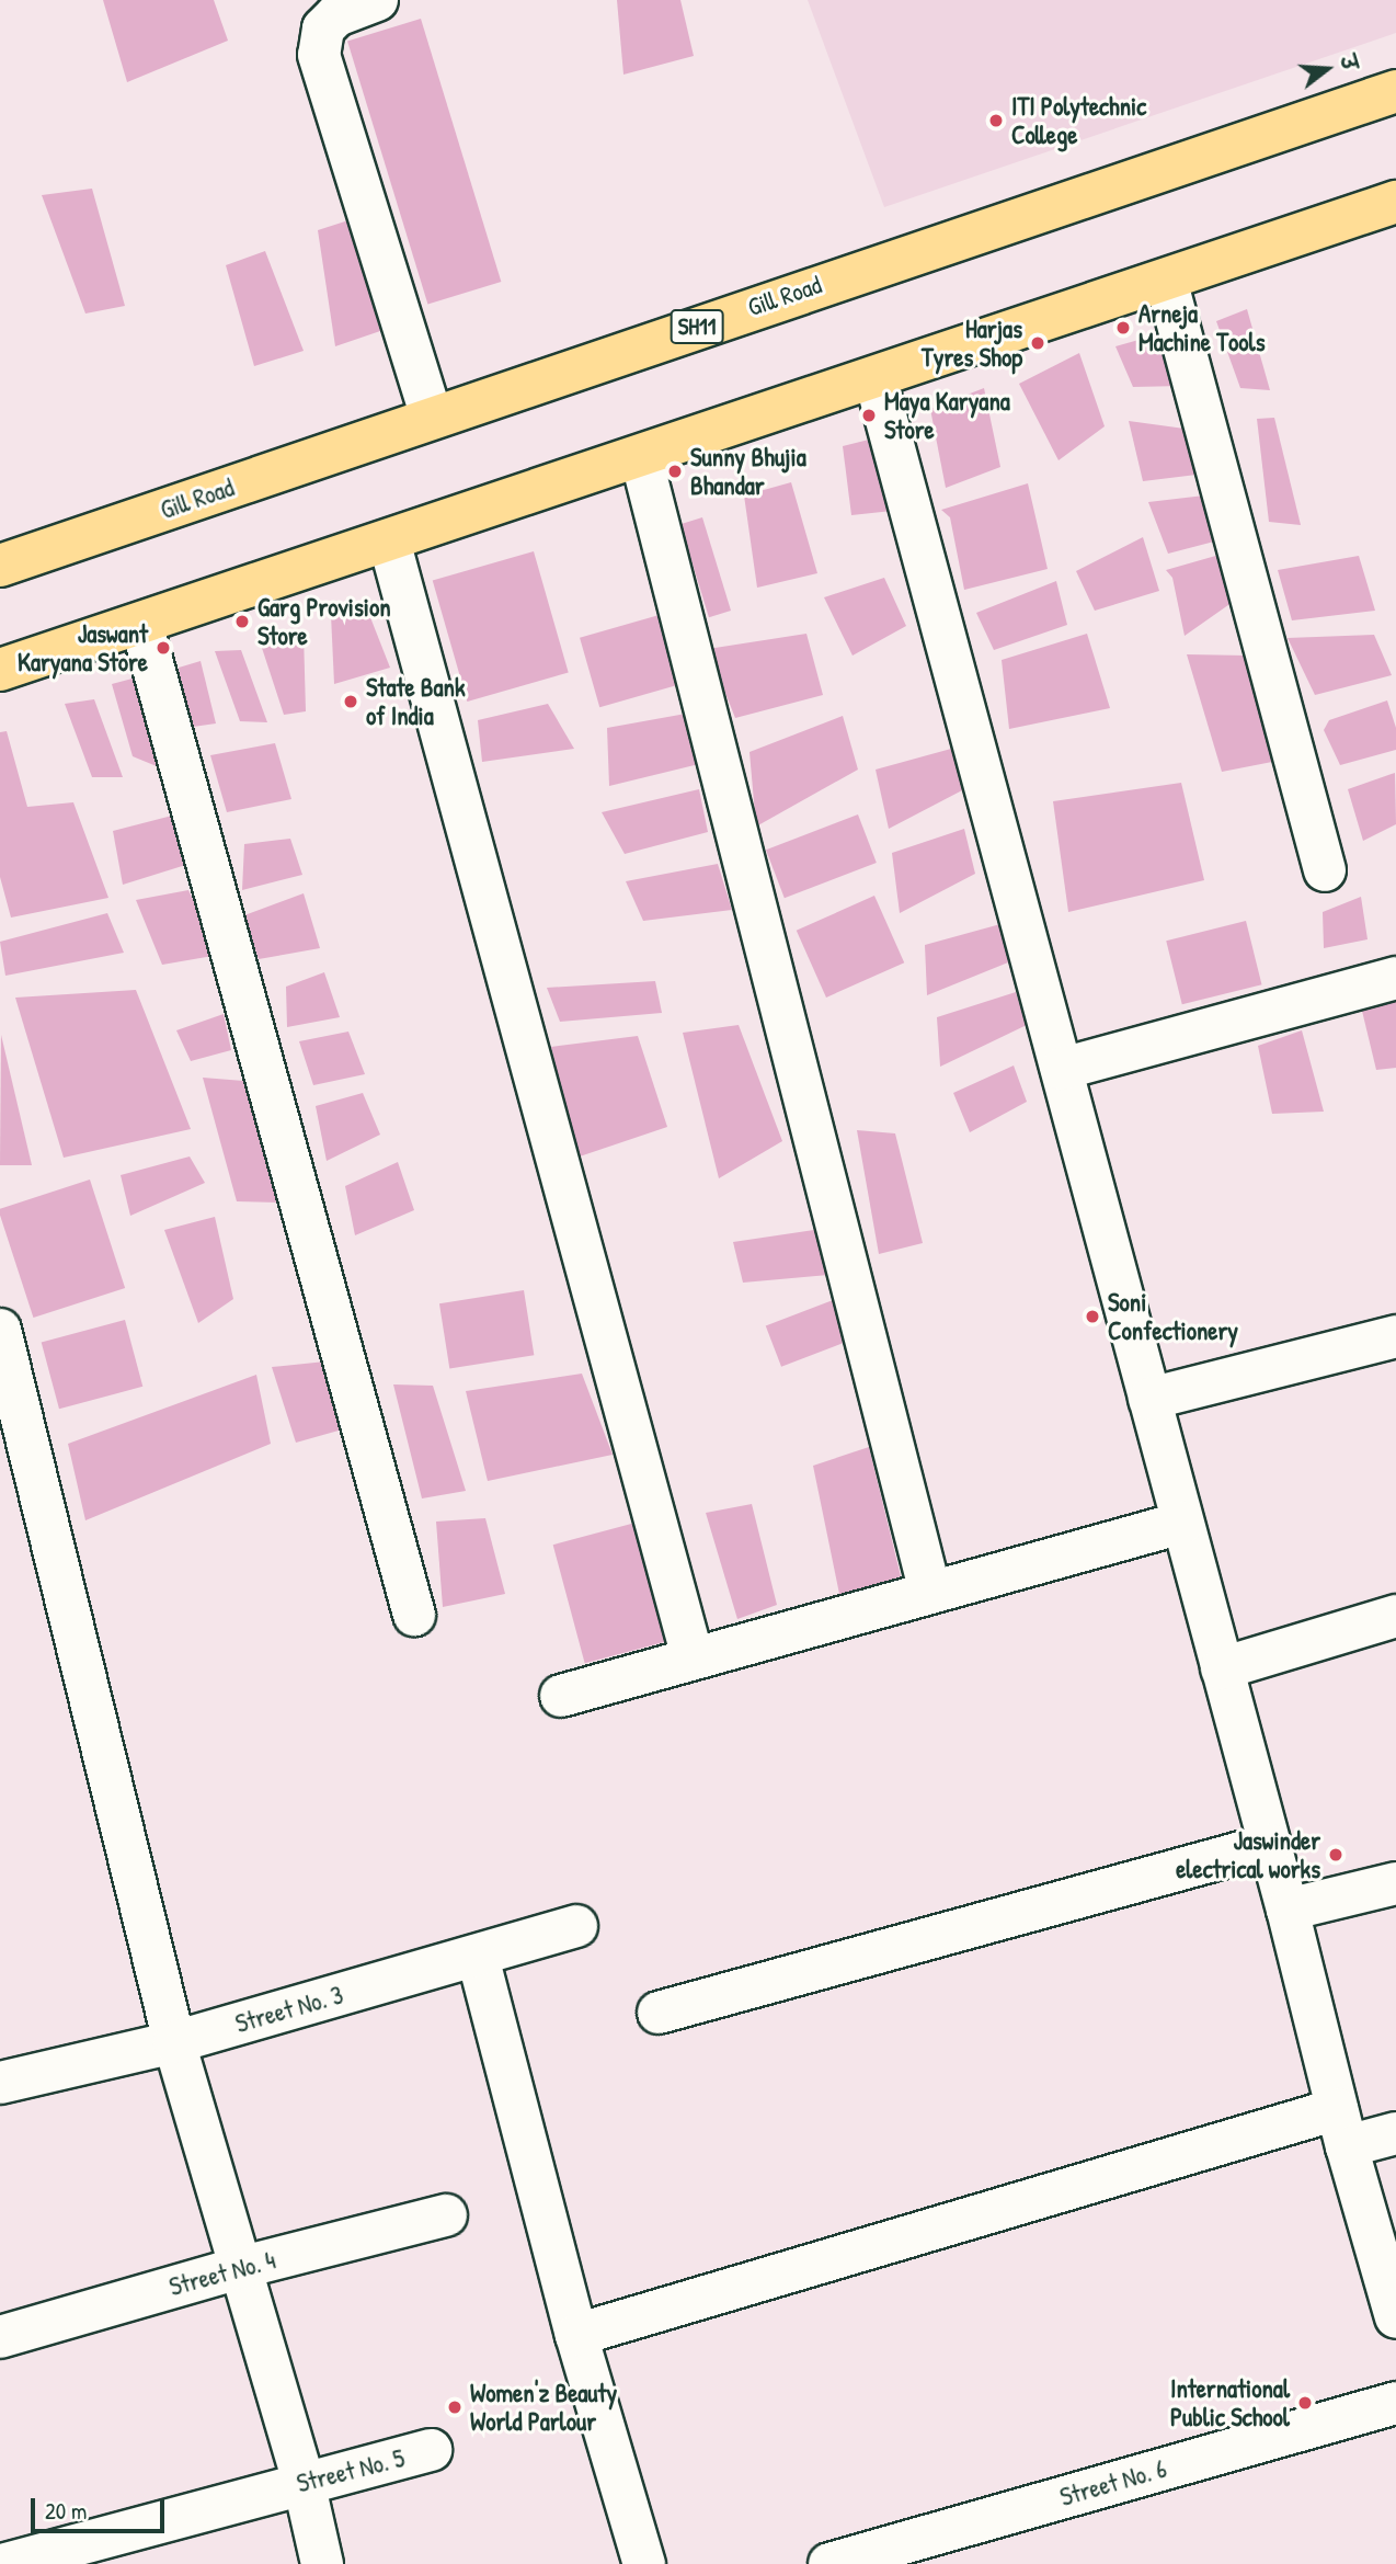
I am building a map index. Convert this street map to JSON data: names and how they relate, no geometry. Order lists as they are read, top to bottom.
{
  "streets": {
    "main road": ["Gill Road", "SH11"],
    "street": [
      "Street No. 3",
      "Street No. 4",
      "Street No. 5",
      "Street No. 6"
    ]
  },
  "places": [
    "ITI Polytechnic College",
    "Arneja Machine Tools",
    "Harjas Tyres Shop",
    "Maya Karyana Store",
    "Sunny Bhujia Bhandar",
    "Garg Provision Store",
    "Jaswant Karyana Store",
    "State Bank of India",
    "Soni Confectionery",
    "Jaswinder electrical works",
    "International Public School",
    "Women'z Beauty World Parlour"
  ],
  "scale_bar": "20 m",
  "north": "right"
}
